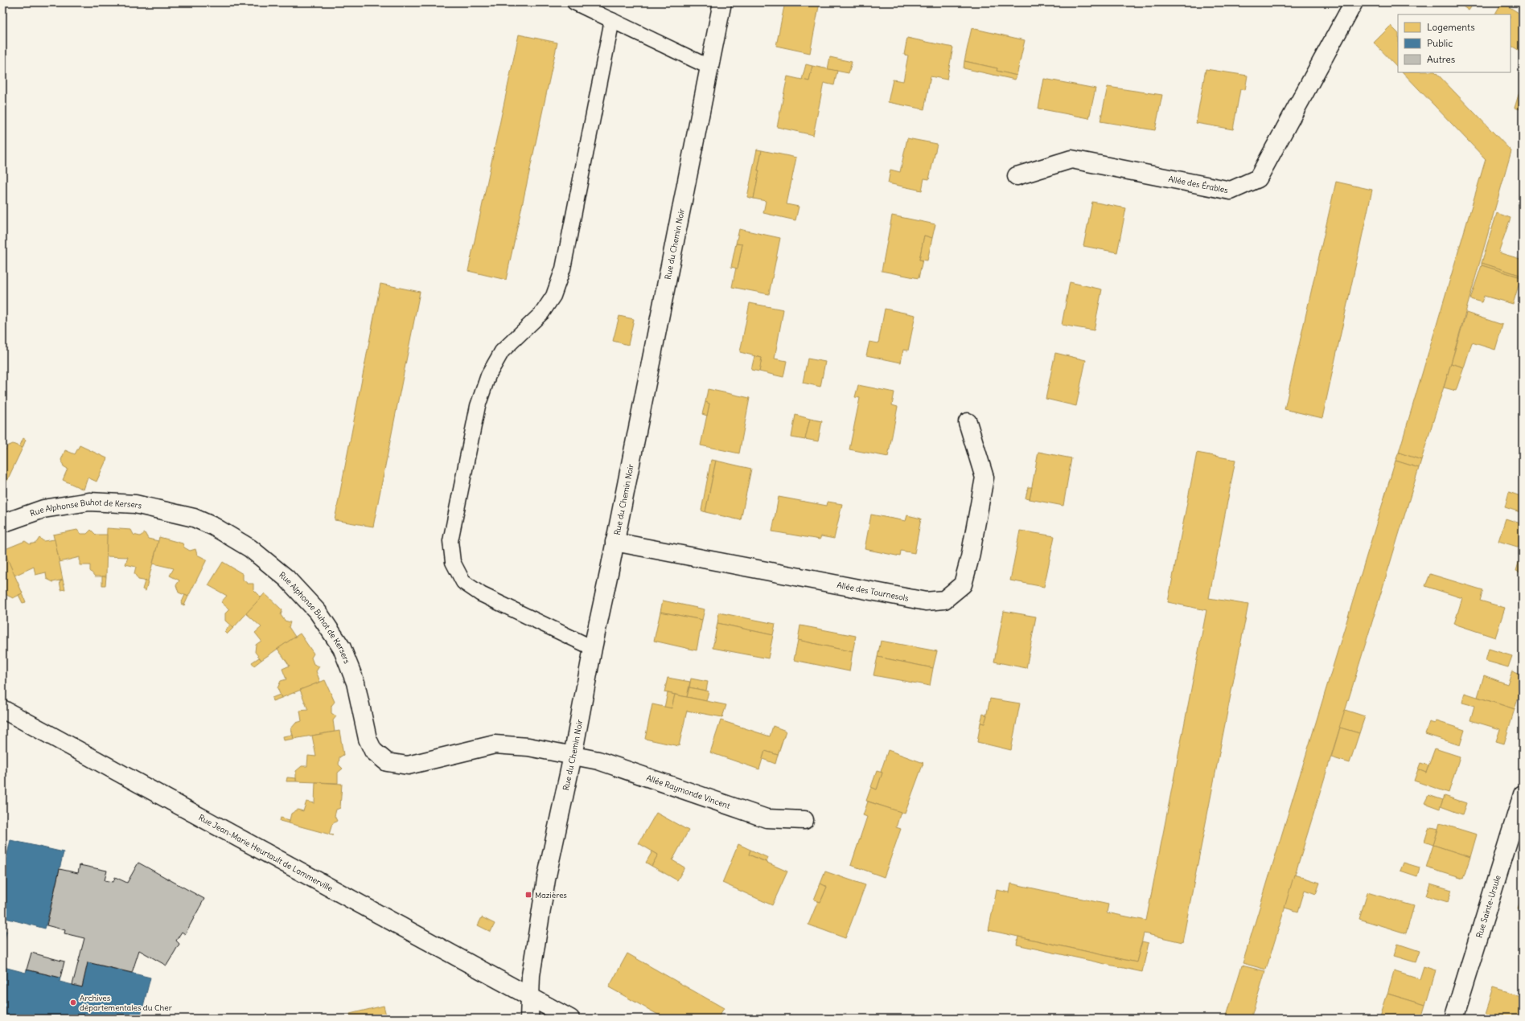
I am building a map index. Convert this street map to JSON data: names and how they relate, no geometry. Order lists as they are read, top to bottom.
{
  "streets": {
    "street": [
      "Allée des Érables",
      "Rue du Chemin Noir",
      "Rue Alphonse Buhot de Kersers",
      "Allée des Tournesols",
      "Allée Raymonde Vincent",
      "Rue Jean-Marie Heurtault de Lammerville",
      "Rue Sainte-Ursule"
    ]
  },
  "crossings": [
    ["Rue du Chemin Noir", "Rue Alphonse Buhot de Kersers"],
    ["Rue du Chemin Noir", "Allée des Tournesols"],
    ["Rue du Chemin Noir", "Allée Raymonde Vincent"],
    ["Rue du Chemin Noir", "Rue Jean-Marie Heurtault de Lammerville"],
    ["Rue Alphonse Buhot de Kersers", "Allée Raymonde Vincent"]
  ],
  "places": {
    "transit": ["Mazières"],
    "other": ["Archives départementales du Cher"]
  },
  "legend": ["Logements", "Public", "Autres"]
}
